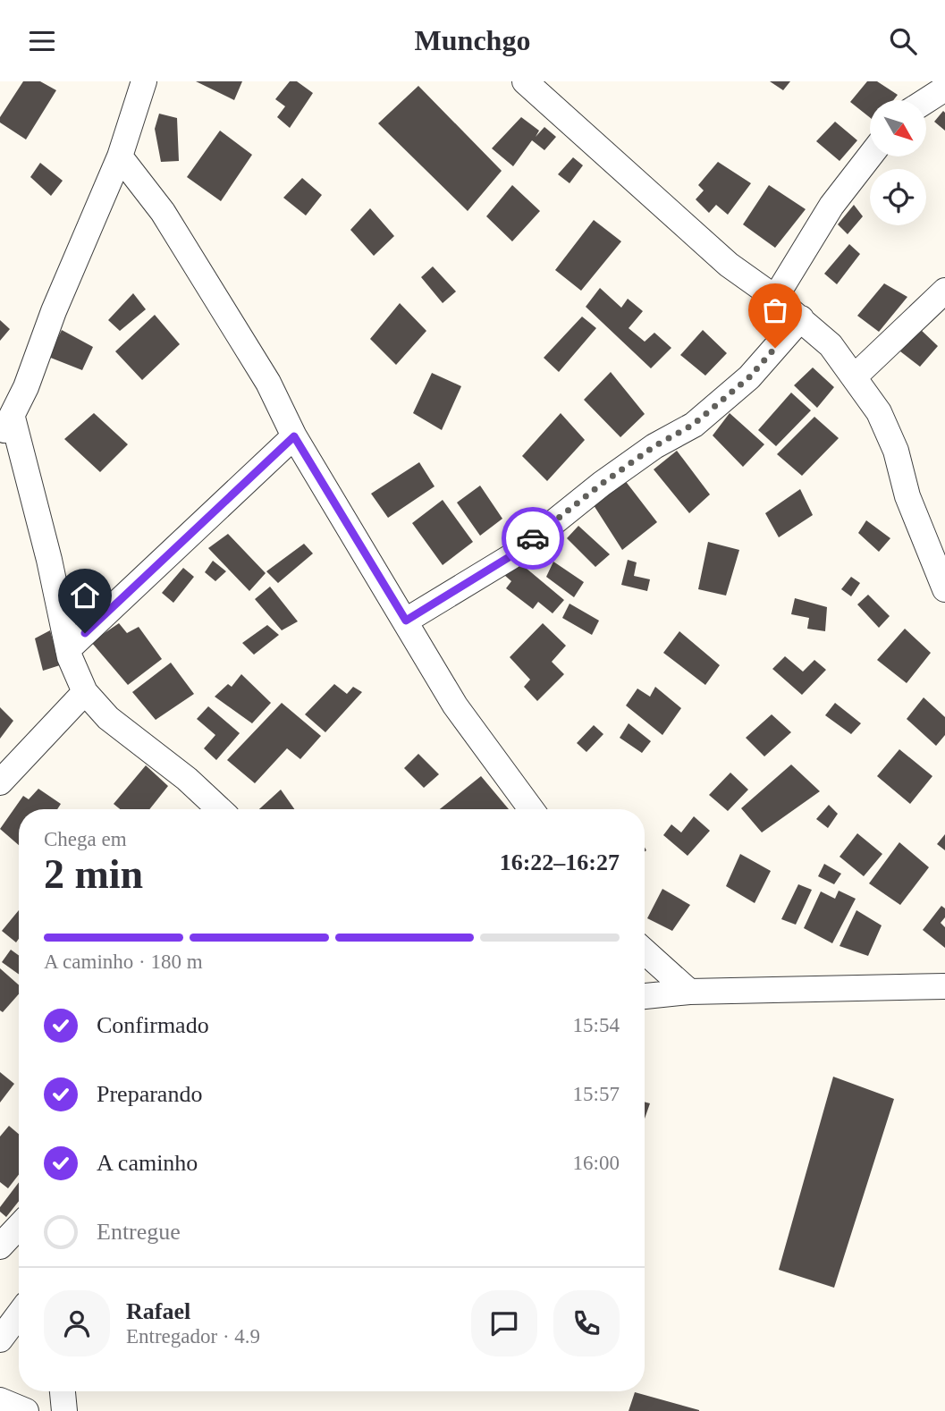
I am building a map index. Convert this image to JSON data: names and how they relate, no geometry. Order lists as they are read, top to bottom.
{
  "north": "bottom right",
  "page": {
    "header": "Munchgo",
    "heading": ["2 min", "Chega em", "16:22–16:27"],
    "panel": ["Rafael", "Entregador · 4.9"],
    "bar": "A caminho · 180 m",
    "list": [
      ["Confirmado", "15:54"],
      ["Preparando", "15:57"],
      ["A caminho", "16:00"],
      "Entregue"
    ]
  }
}
